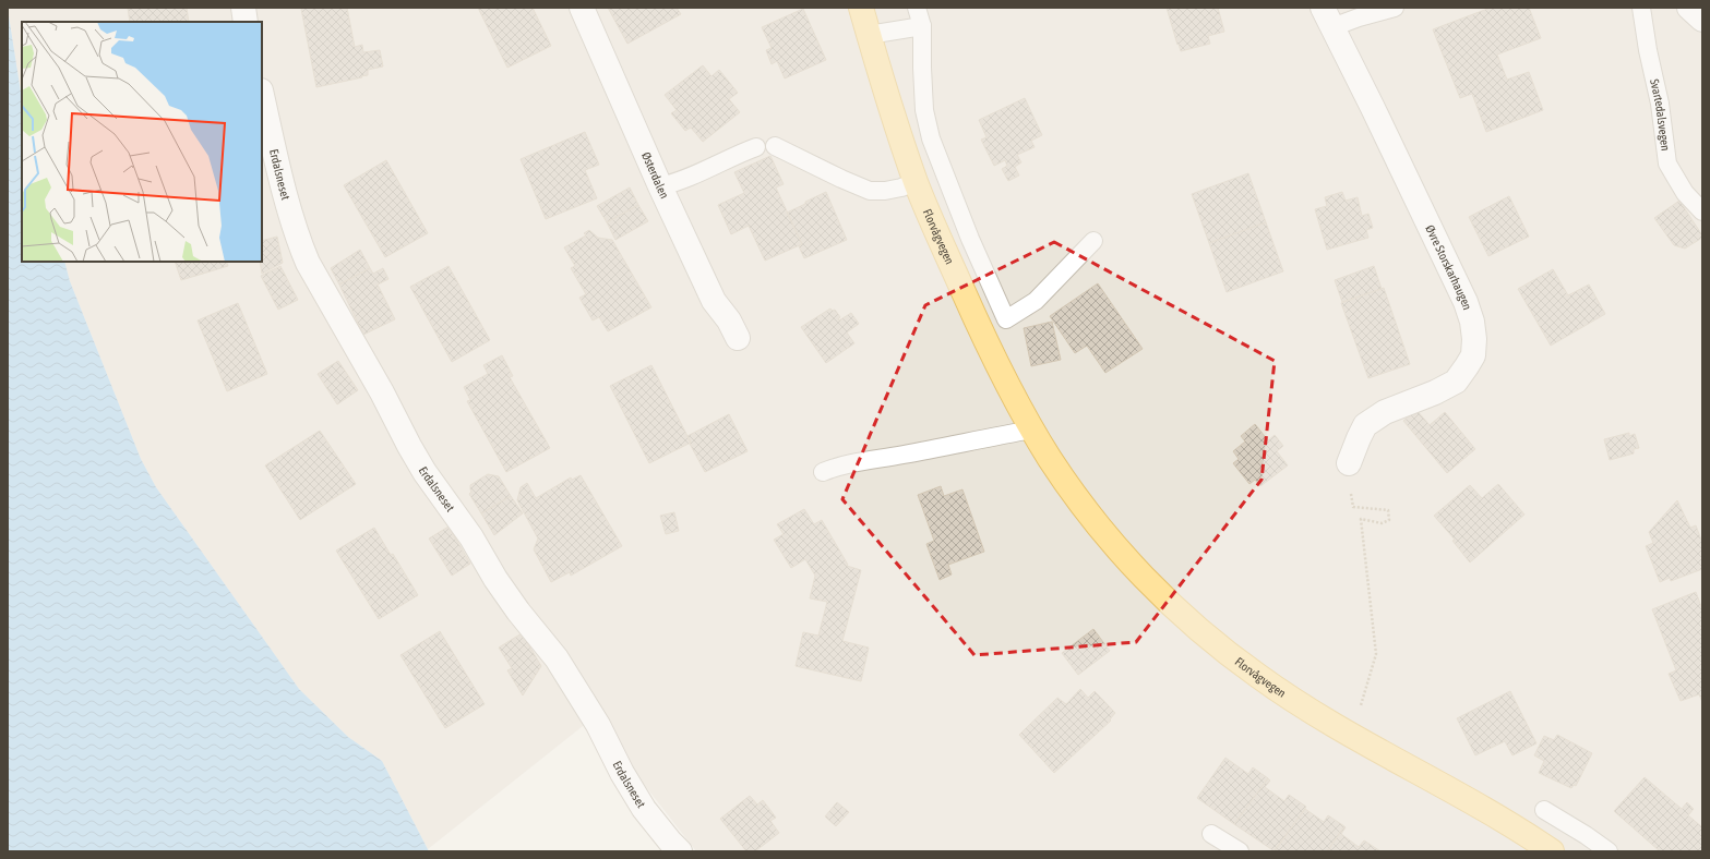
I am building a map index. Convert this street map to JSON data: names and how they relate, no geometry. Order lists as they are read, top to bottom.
{
  "streets": {
    "main road": ["Florvågvegen"],
    "street": ["Erdalsneset", "Østerdalen", "Øvre Storskarhaugen"],
    "lane": ["Svartedalsvegen"]
  }
}
